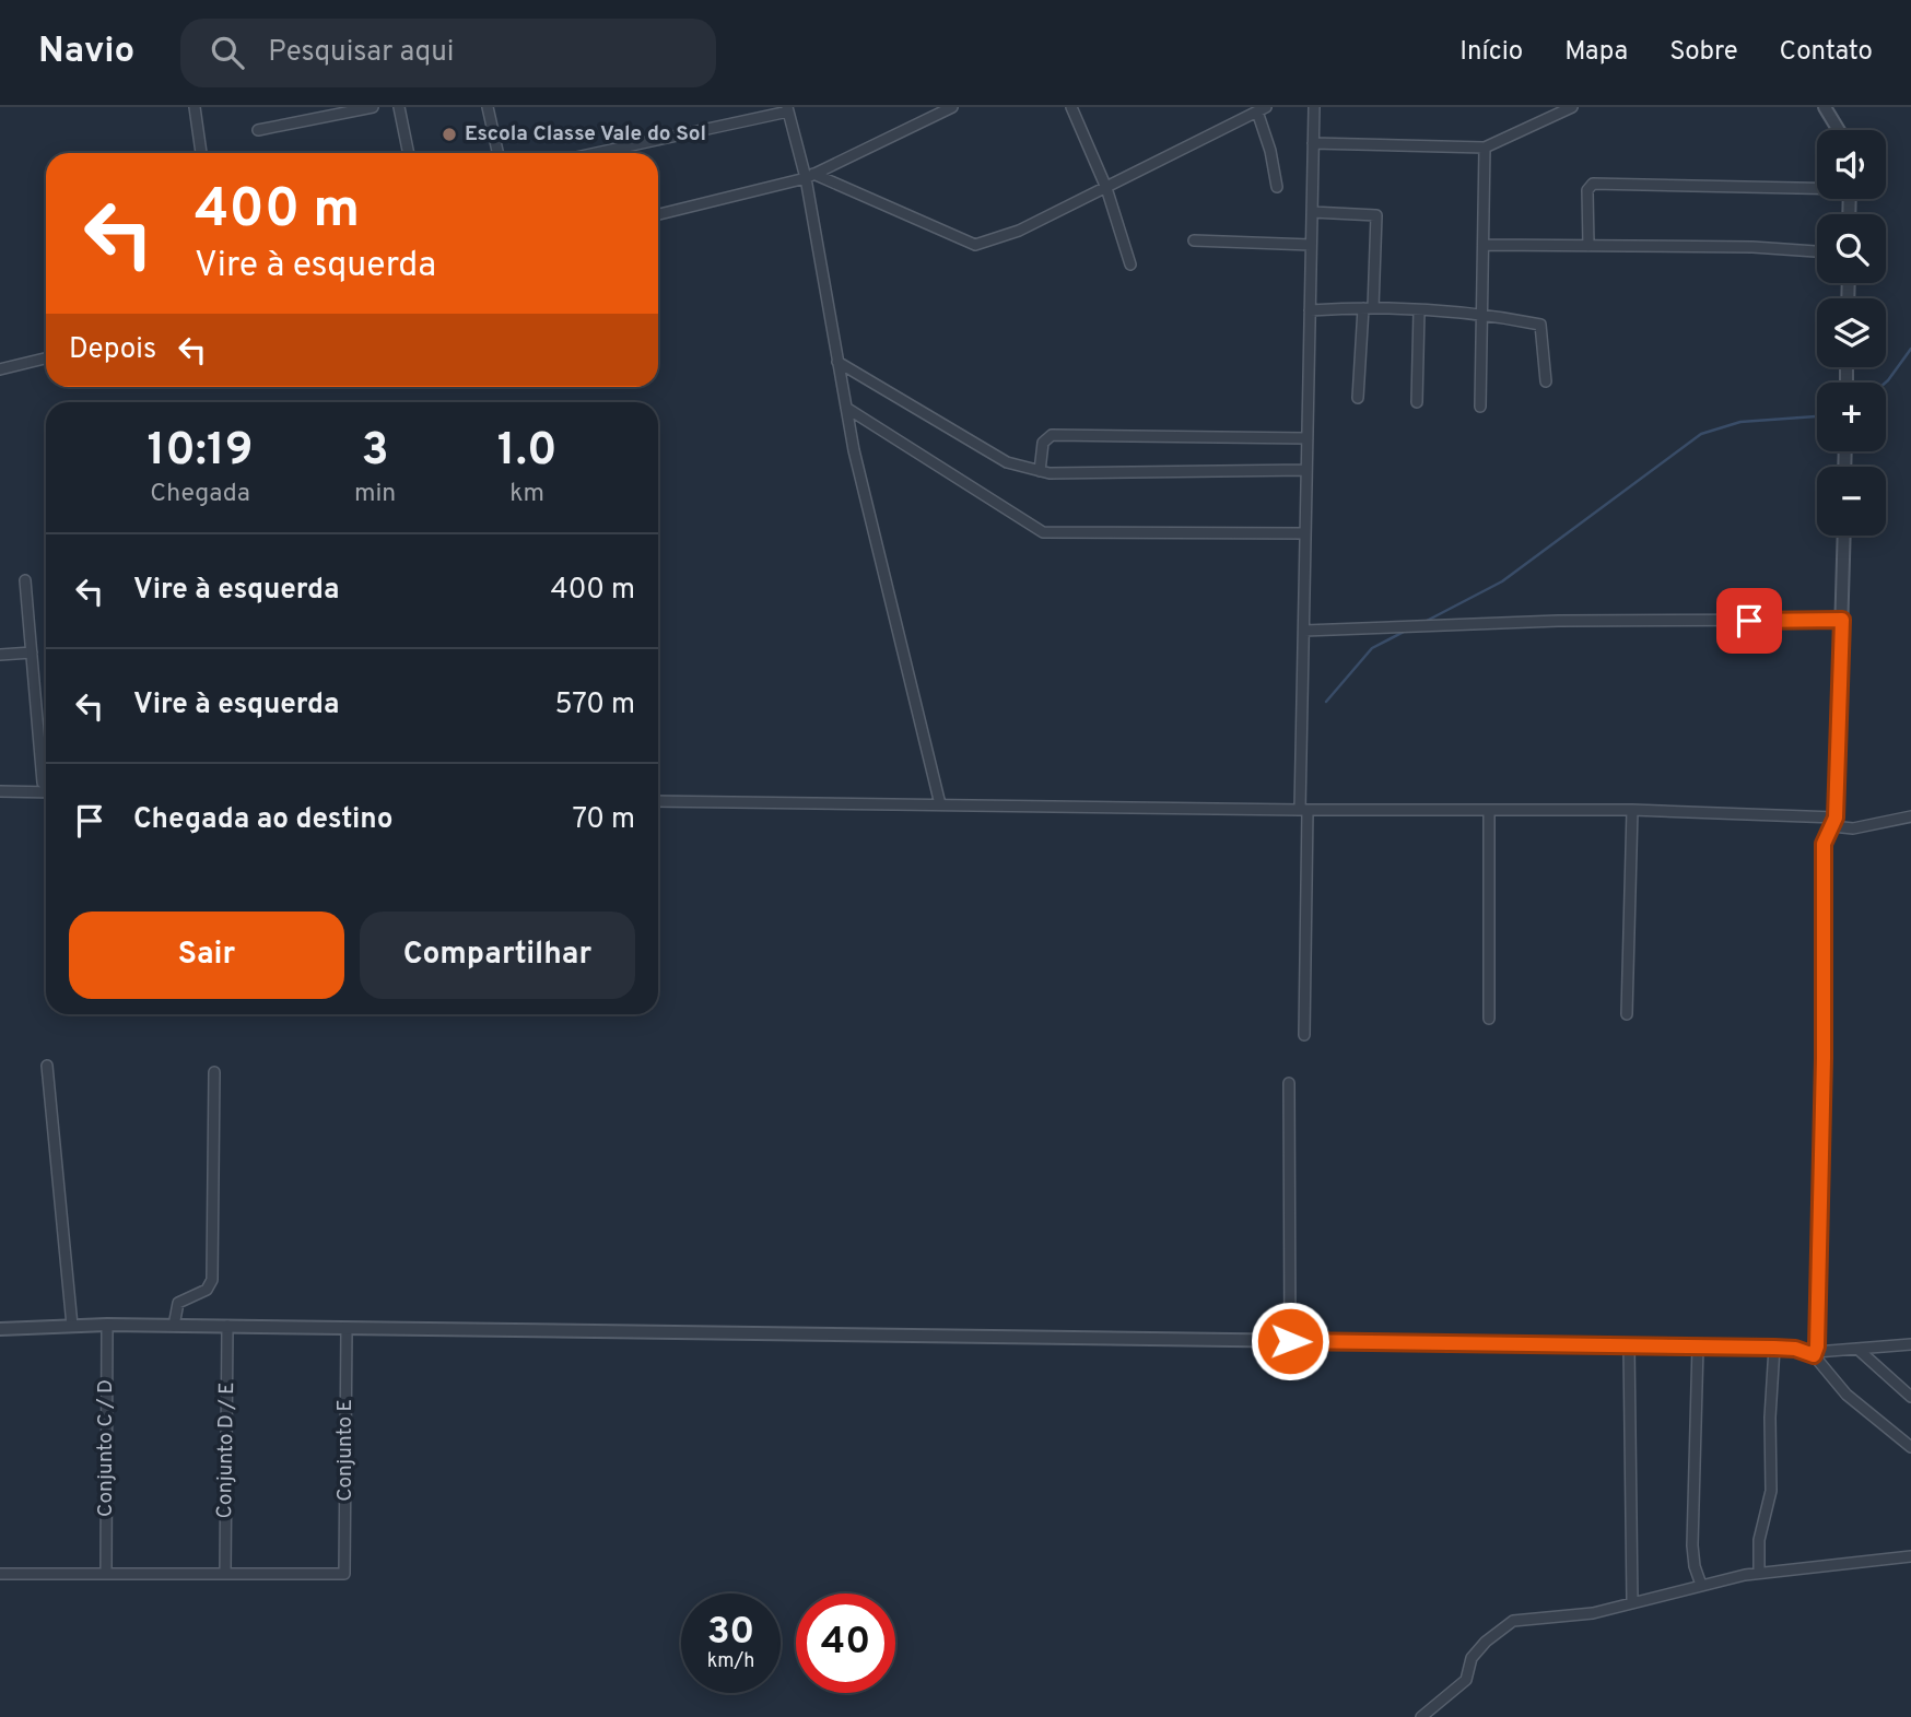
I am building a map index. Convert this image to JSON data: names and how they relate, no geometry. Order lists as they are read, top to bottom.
{
  "streets": {
    "street": ["Conjunto C / D", "Conjunto D / E", "Conjunto E"]
  },
  "crossings": [
    ["Conjunto D / E", "Conjunto E"]
  ],
  "places": ["Escola Classe Vale do Sol"],
  "page": {
    "header": "Navio",
    "search": "Pesquisar aqui",
    "nav": [
      "Início",
      "Mapa",
      "Sobre",
      "Contato"
    ],
    "map_buttons": ["+", "−"],
    "turn": ["400 m", "Vire à esquerda"],
    "then": "Depois",
    "eta": [
      "10:19",
      "Chegada",
      "3",
      "min",
      "1.0",
      "km"
    ],
    "list": [
      {
        "name": "Vire à esquerda",
        "value": "400 m"
      },
      {
        "name": "Vire à esquerda",
        "value": "570 m"
      },
      {
        "name": "Chegada ao destino",
        "value": "70 m"
      }
    ],
    "buttons": ["Sair", "Compartilhar"],
    "speed": "30 km/h",
    "limit": "40"
  }
}
